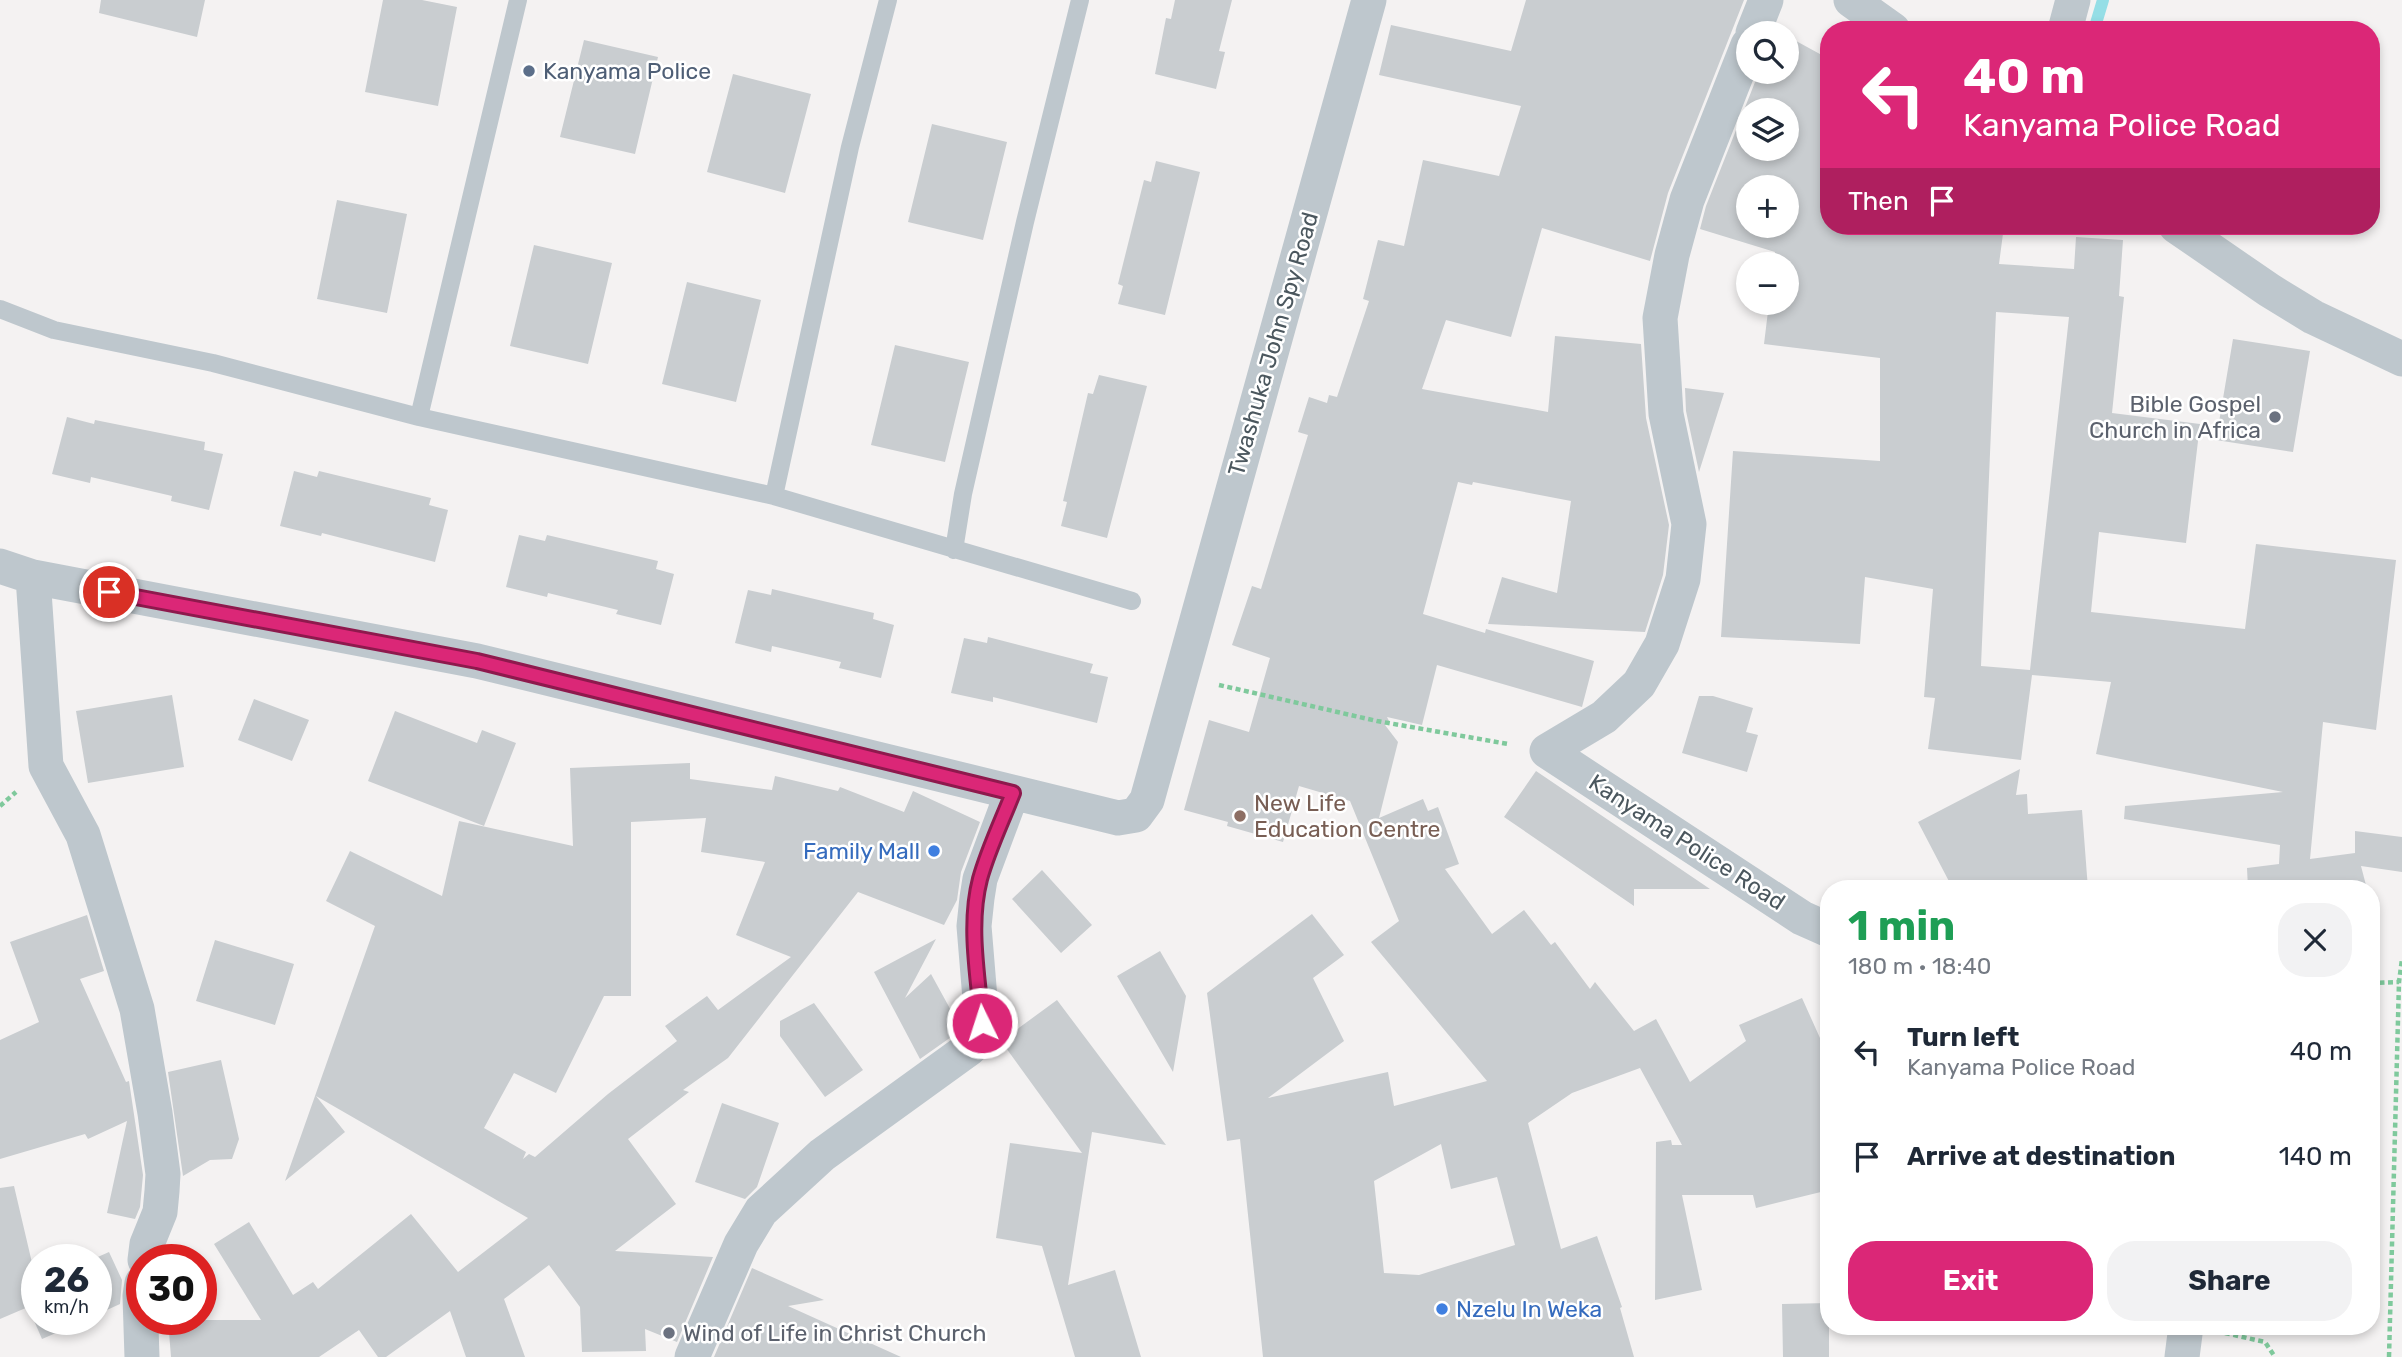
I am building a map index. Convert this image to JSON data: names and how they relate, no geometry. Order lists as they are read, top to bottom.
{
  "streets": {
    "street": ["Twashuka John Spy Road", "Kanyama Police Road"]
  },
  "places": [
    "Kanyama Police",
    "Bible Gospel Church in Africa",
    "New Life Education Centre",
    "Family Mall",
    "Nzelu In Weka",
    "Wind of Life in Christ Church"
  ],
  "page": {
    "map_buttons": ["+", "−"],
    "turn": ["40 m", "Kanyama Police Road"],
    "then": "Then",
    "heading": ["1 min", "180 m · 18:40"],
    "list": [
      {
        "name": "Turn left",
        "note": "Kanyama Police Road",
        "value": "40 m"
      },
      {
        "name": "Arrive at destination",
        "value": "140 m"
      }
    ],
    "buttons": ["Exit", "Share"],
    "speed": "26 km/h",
    "limit": "30"
  }
}
